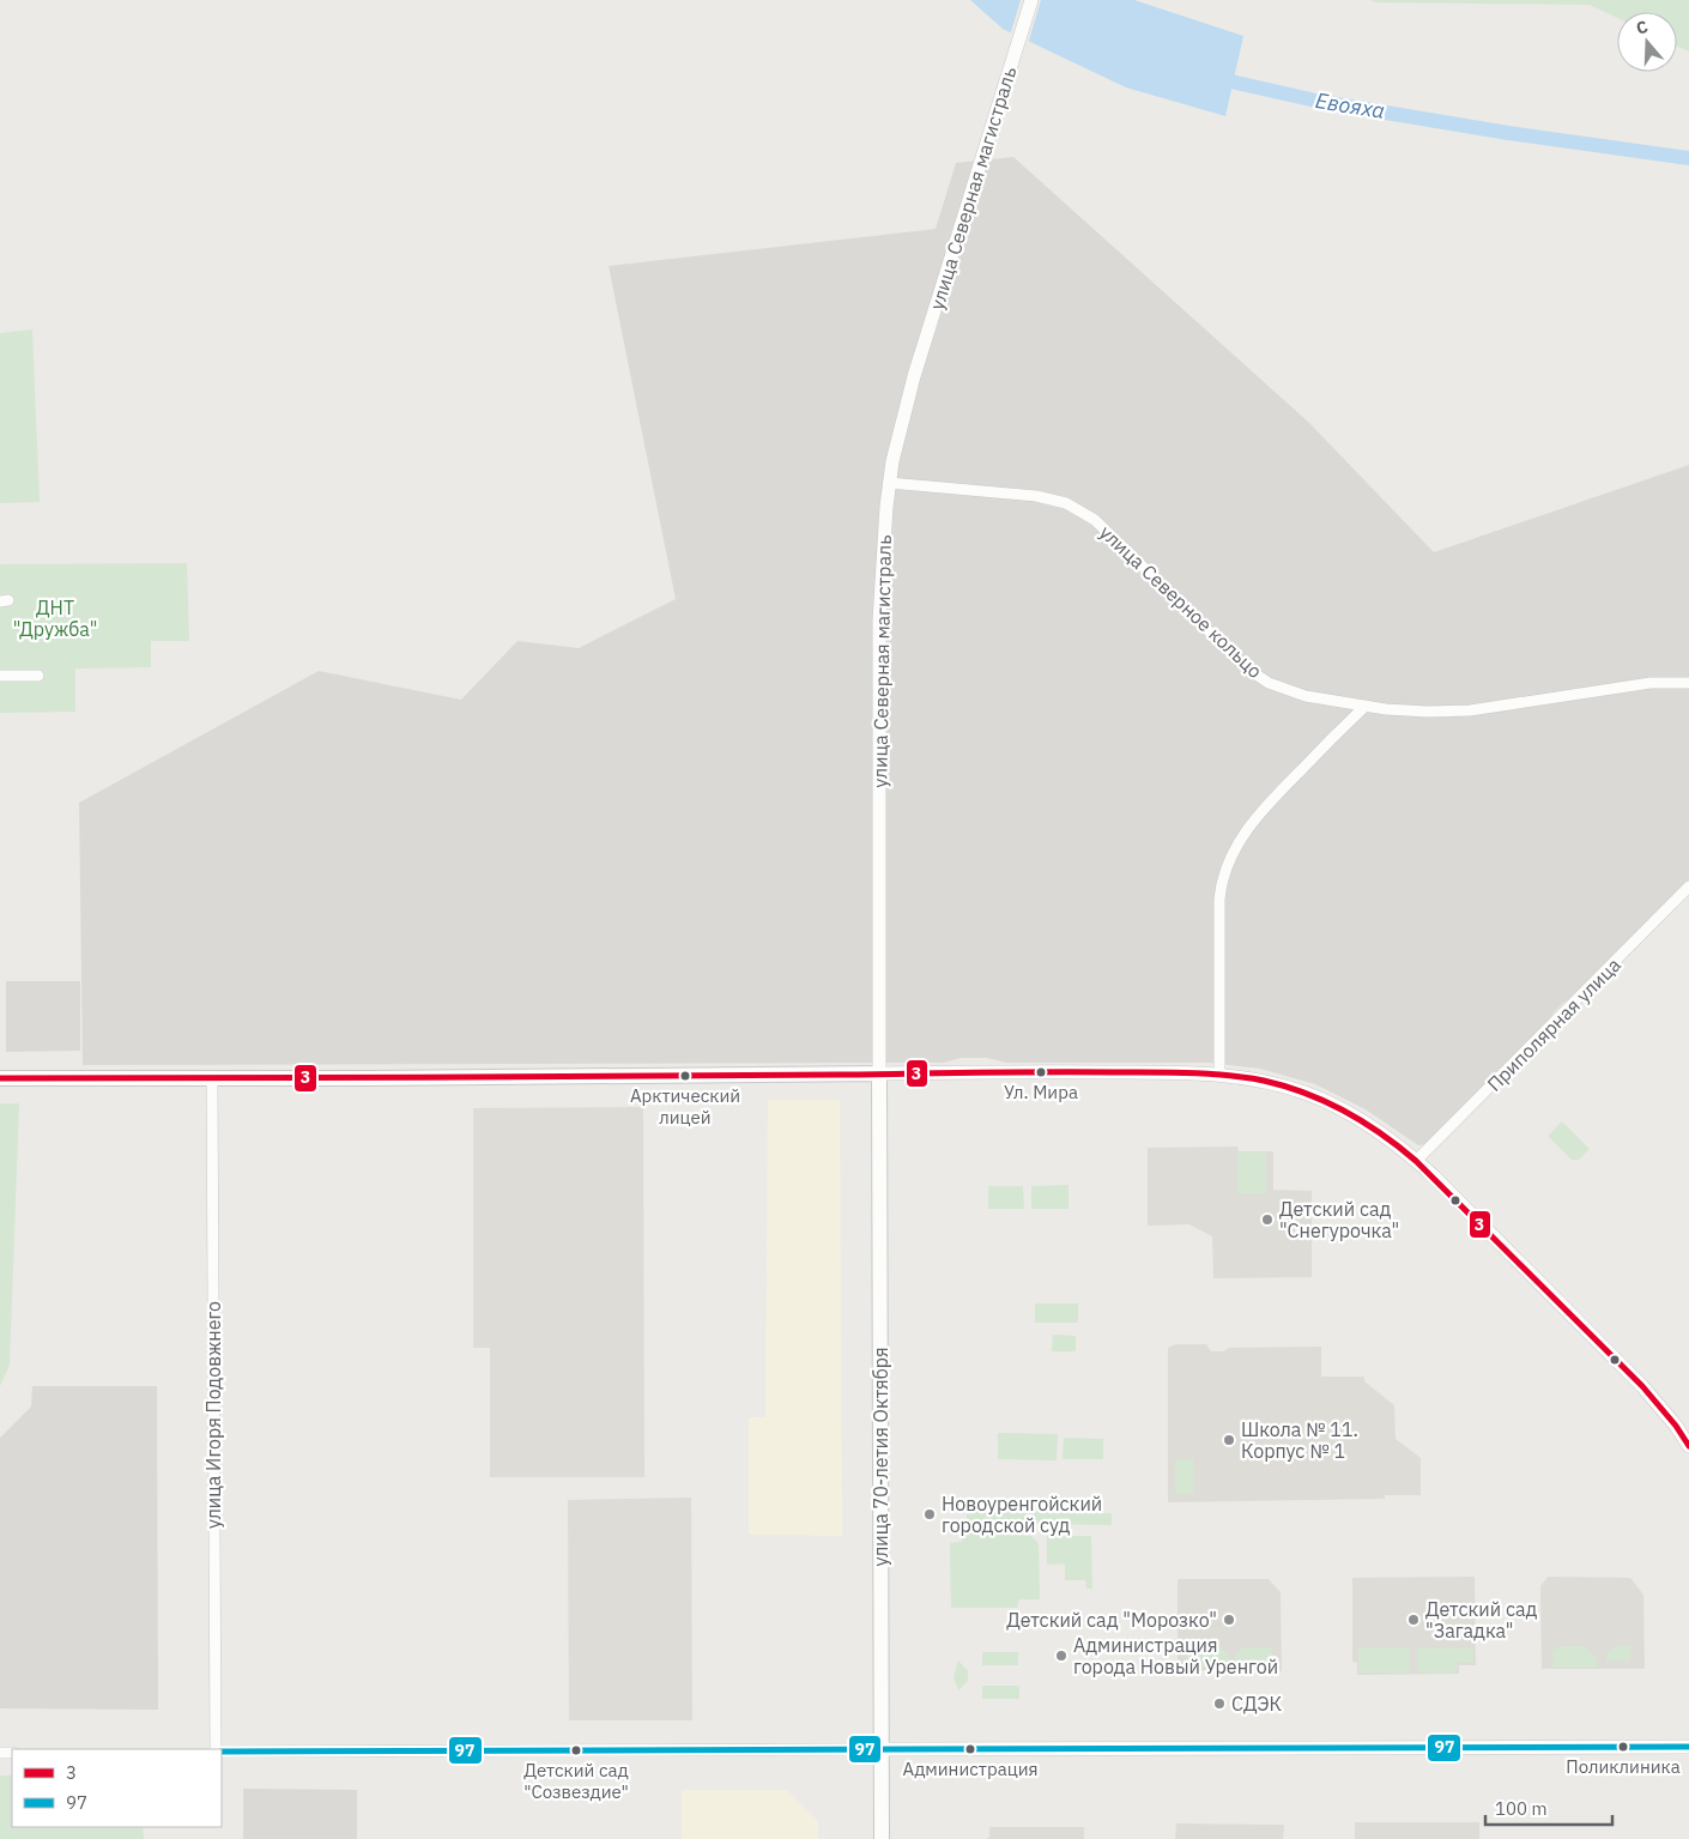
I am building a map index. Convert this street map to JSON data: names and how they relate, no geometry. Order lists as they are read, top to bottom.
{
  "streets": {
    "main road": ["улица 70-летия Октября"],
    "street": [
      "улица Северная магистраль",
      "улица Северное кольцо",
      "Приполярная улица",
      "улица Игоря Подовжнего"
    ]
  },
  "crossings": [
    ["улица Северная магистраль", "улица Северное кольцо"],
    ["улица Северная магистраль", "улица 70-летия Октября"]
  ],
  "water": ["Евояха"],
  "parks": ["ДНТ \"Дружба\""],
  "places": [
    "Ул. Мира",
    "Арктический лицей",
    "Детский сад \"Снегурочка\"",
    "Школа № 11. Корпус № 1",
    "Новоуренгойский городской суд",
    "Детский сад \"Морозко\"",
    "Детский сад \"Загадка\"",
    "Администрация города Новый Уренгой",
    "СДЭК",
    "Поликлиника",
    "Администрация",
    "Детский сад \"Созвездие\""
  ],
  "lines": ["transit line 3", "transit line 97"],
  "legend": ["3", "97"],
  "scale_bar": "100 m",
  "north": "top"
}
